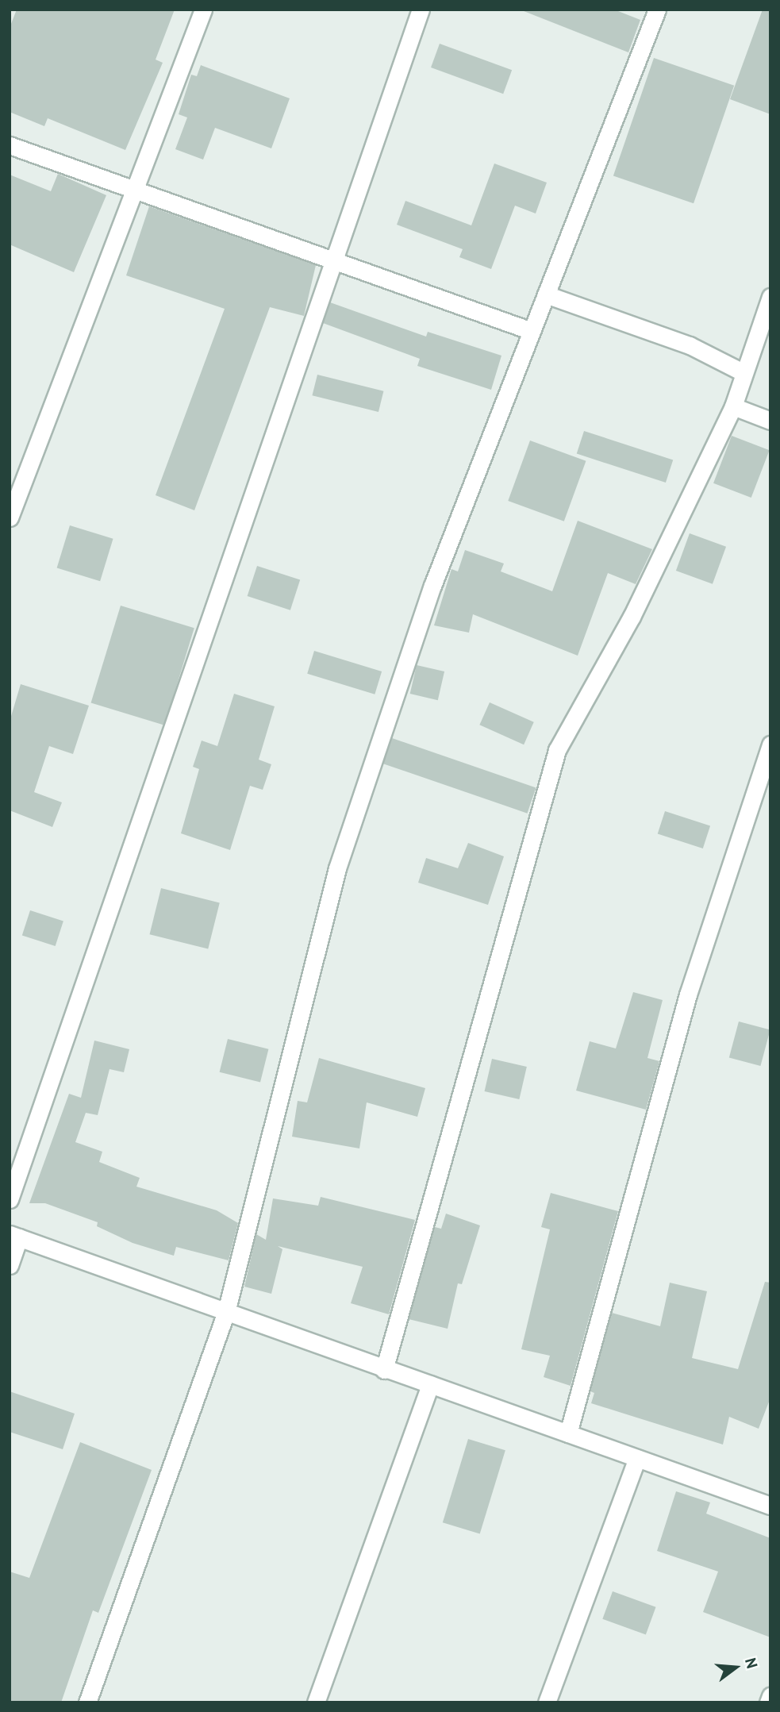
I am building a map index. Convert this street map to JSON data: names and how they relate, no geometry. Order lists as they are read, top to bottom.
{
  "north": "right"
}
